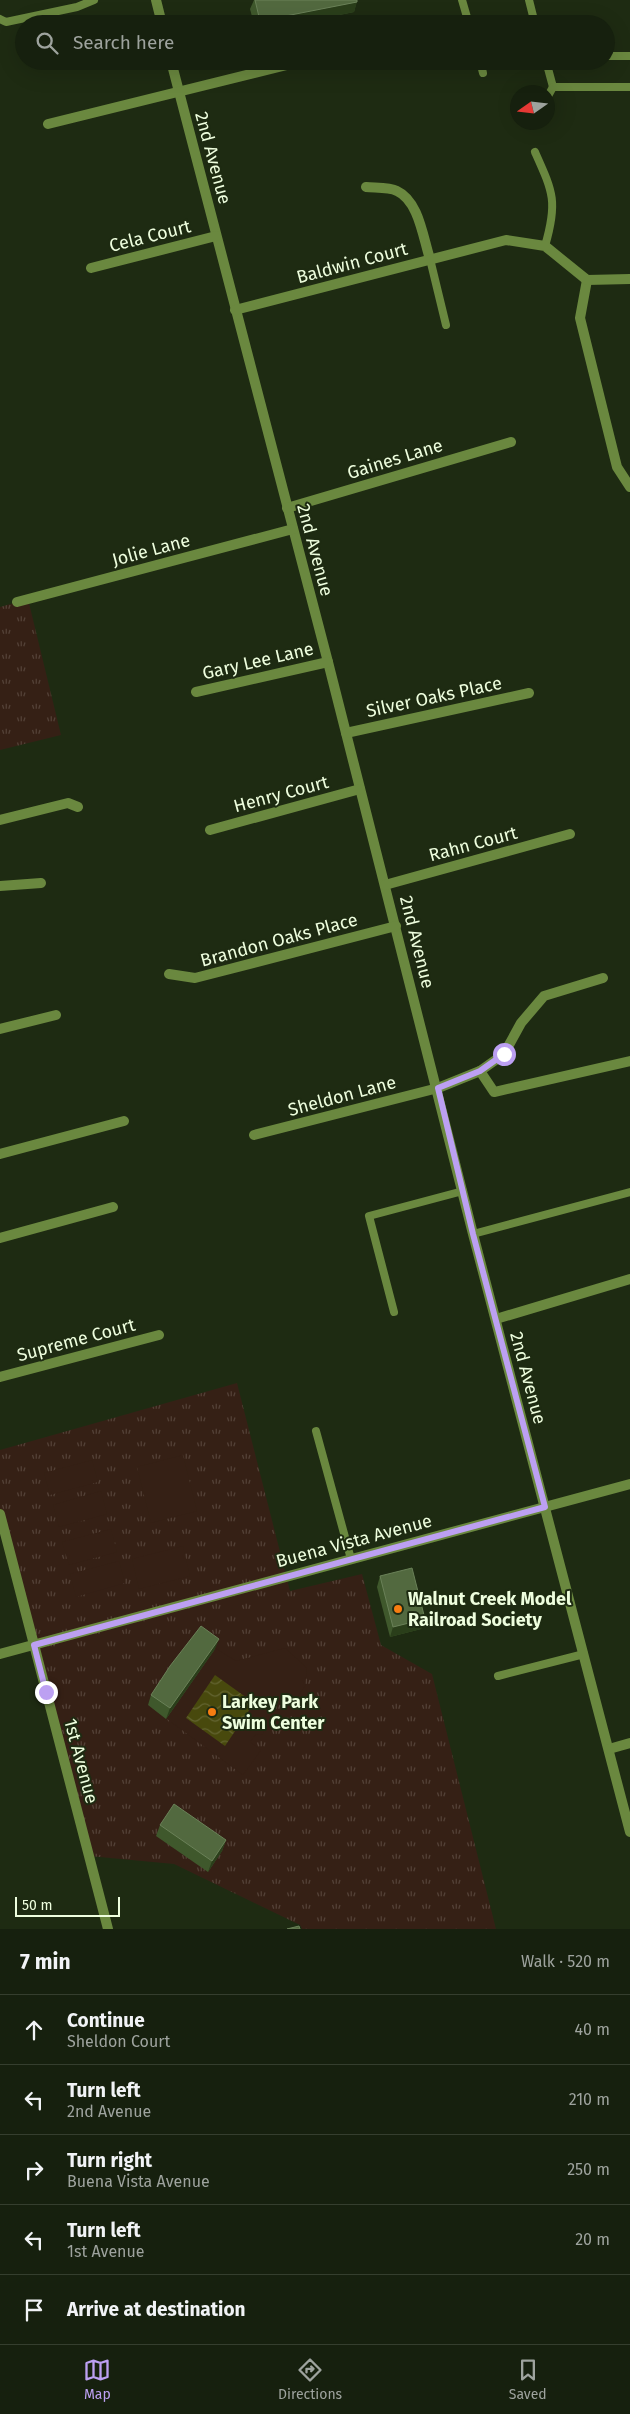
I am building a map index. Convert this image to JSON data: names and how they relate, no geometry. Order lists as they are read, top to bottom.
{
  "streets": {
    "street": [
      "2nd Avenue",
      "Cela Court",
      "Baldwin Court",
      "Gaines Lane",
      "Jolie Lane",
      "Gary Lee Lane",
      "Silver Oaks Place",
      "Henry Court",
      "Rahn Court",
      "Brandon Oaks Place",
      "Sheldon Lane",
      "Supreme Court",
      "Buena Vista Avenue",
      "1st Avenue"
    ]
  },
  "crossings": [
    ["2nd Avenue", "Cela Court"],
    ["2nd Avenue", "Baldwin Court"],
    ["2nd Avenue", "Gaines Lane"],
    ["2nd Avenue", "Jolie Lane"],
    ["2nd Avenue", "Gary Lee Lane"],
    ["2nd Avenue", "Silver Oaks Place"],
    ["2nd Avenue", "Henry Court"],
    ["2nd Avenue", "Rahn Court"],
    ["2nd Avenue", "Brandon Oaks Place"],
    ["2nd Avenue", "Sheldon Lane"],
    ["2nd Avenue", "Buena Vista Avenue"],
    ["Buena Vista Avenue", "1st Avenue"]
  ],
  "places": ["Walnut Creek Model Railroad Society", "Larkey Park Swim Center"],
  "scale_bar": "50 m",
  "north": "left",
  "page": {
    "search": "Search here",
    "scale": "50 m",
    "heading": ["7 min", "Walk · 520 m"],
    "list": [
      ["Continue", "Sheldon Court", "40 m"],
      ["Turn left", "2nd Avenue", "210 m"],
      ["Turn right", "Buena Vista Avenue", "250 m"],
      ["Turn left", "1st Avenue", "20 m"],
      "Arrive at destination"
    ],
    "nav": ["Map", "Directions", "Saved"]
  }
}
